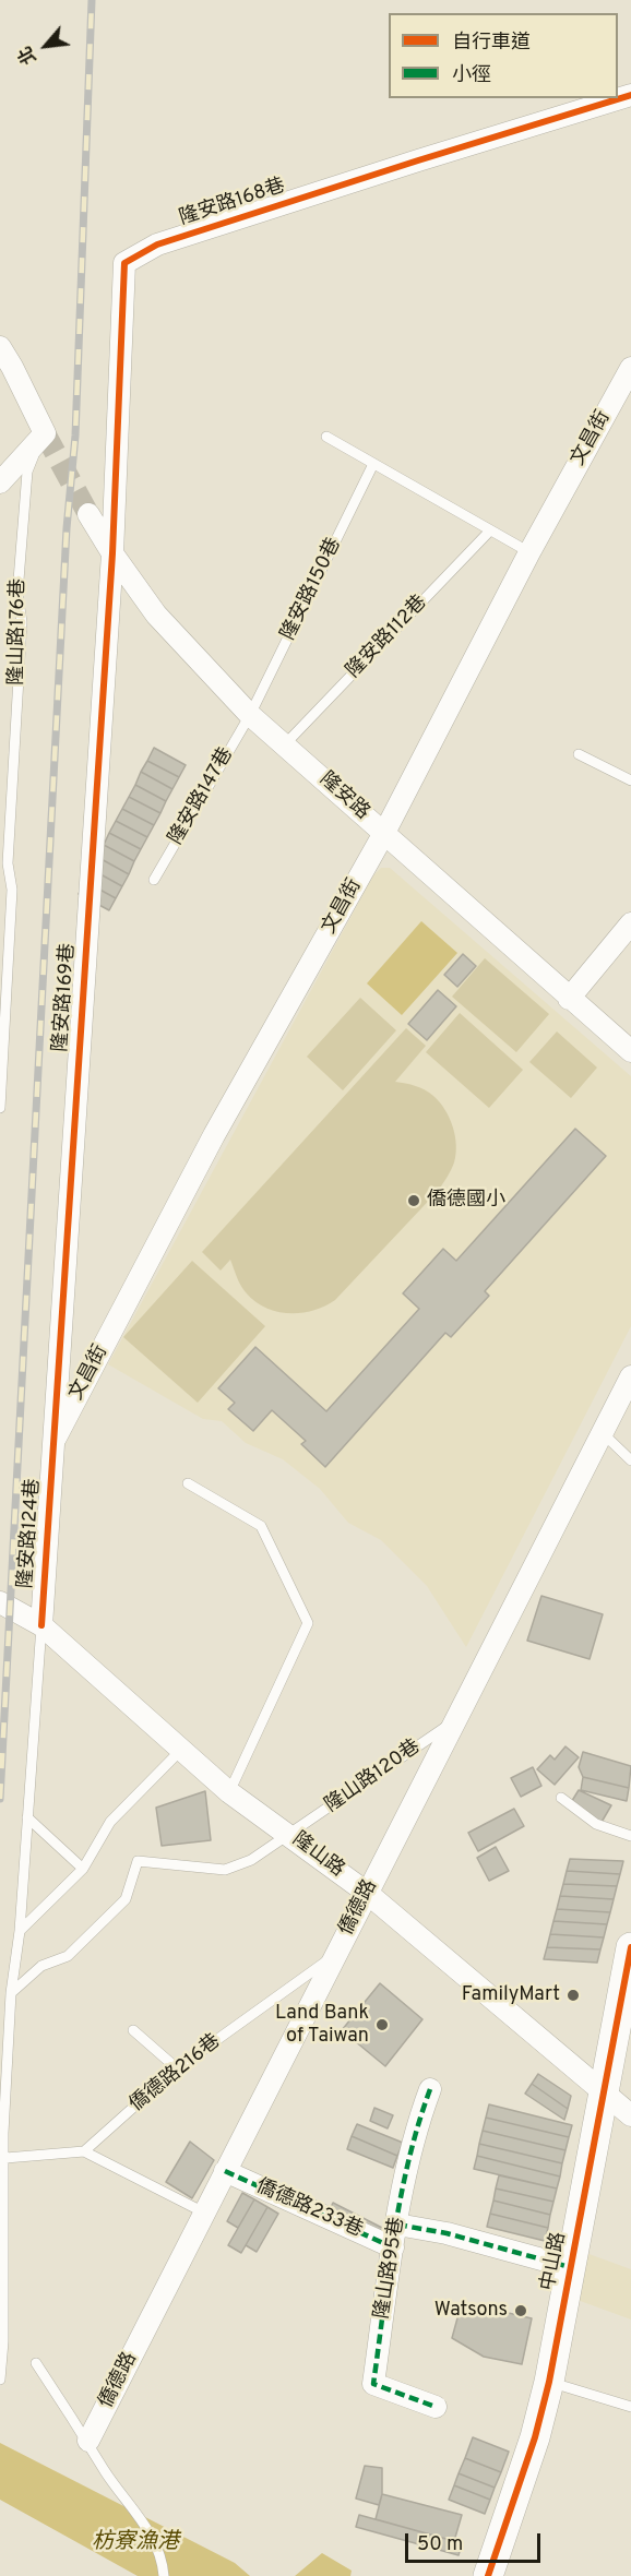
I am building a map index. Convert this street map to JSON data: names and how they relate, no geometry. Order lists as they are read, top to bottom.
{
  "streets": {
    "street": [
      "隆安路168巷",
      "文昌街",
      "隆安路",
      "隆安路169巷",
      "隆安路124巷",
      "隆山路",
      "僑德路",
      "僑德路233巷",
      "中山路",
      "隆山路95巷"
    ],
    "lane": [
      "隆安路150巷",
      "隆山路176巷",
      "隆安路112巷",
      "隆安路147巷",
      "隆山路120巷",
      "僑德路216巷"
    ]
  },
  "crossings": [
    ["隆安路168巷", "隆安路"],
    ["隆安路168巷", "隆安路169巷"],
    ["文昌街", "隆安路"],
    ["文昌街", "隆安路169巷"],
    ["文昌街", "隆安路124巷"],
    ["隆安路150巷", "隆安路147巷"],
    ["隆安路150巷", "隆安路"],
    ["隆安路112巷", "隆安路"],
    ["隆安路147巷", "隆安路"],
    ["隆安路", "隆安路169巷"],
    ["隆安路169巷", "隆安路124巷"],
    ["隆安路124巷", "隆山路"],
    ["隆山路120巷", "隆山路"],
    ["隆山路120巷", "僑德路"],
    ["隆山路", "僑德路"],
    ["隆山路", "中山路"],
    ["僑德路", "僑德路216巷"],
    ["僑德路", "僑德路233巷"],
    ["僑德路233巷", "隆山路95巷"]
  ],
  "water": ["枋寮漁港"],
  "places": [
    "僑德國小",
    "FamilyMart",
    "Land Bank of Taiwan",
    "Watsons"
  ],
  "legend": ["自行車道", "小徑"],
  "scale_bar": "50 m",
  "north": "bottom left"
}
